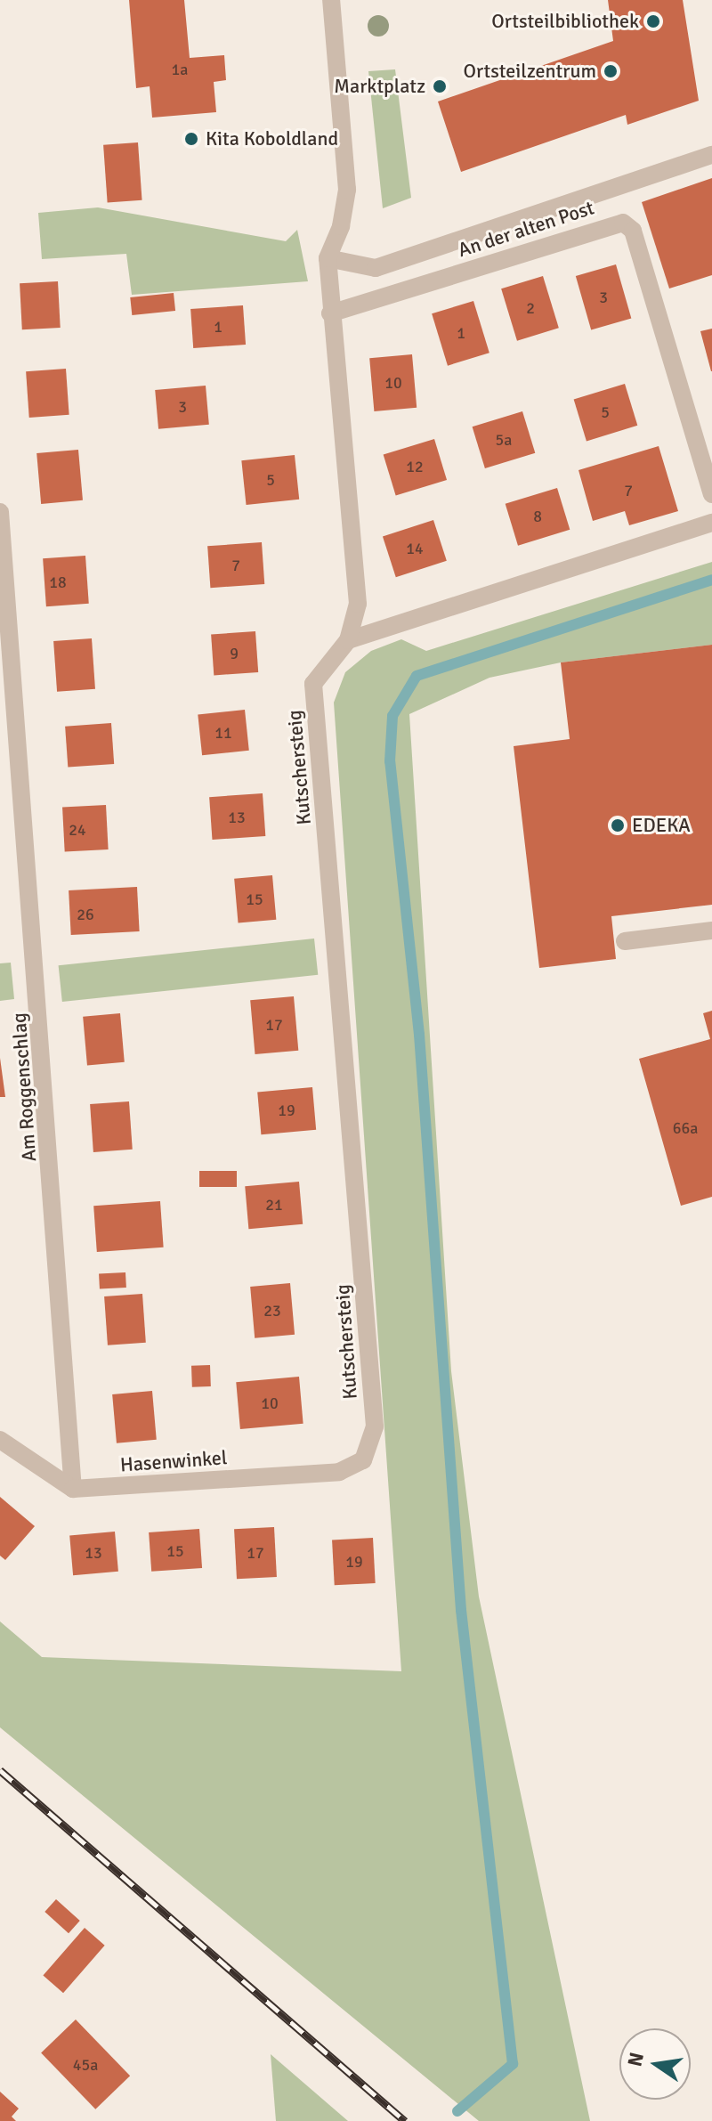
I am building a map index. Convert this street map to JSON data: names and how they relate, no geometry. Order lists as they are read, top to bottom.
{
  "streets": {
    "street": [
      "An der alten Post",
      "Kutschersteig",
      "Am Roggenschlag",
      "Hasenwinkel"
    ]
  },
  "crossings": [
    ["An der alten Post", "Kutschersteig"],
    ["Kutschersteig", "Hasenwinkel"],
    ["Am Roggenschlag", "Hasenwinkel"]
  ],
  "places": [
    "Ortsteilbibliothek",
    "Ortsteilzentrum",
    "Marktplatz",
    "Kita Koboldland",
    "EDEKA"
  ],
  "house_numbers": [
    "1a",
    "3",
    "2",
    "1",
    "1",
    "10",
    "3",
    "5",
    "5a",
    "12",
    "5",
    "7",
    "8",
    "14",
    "7",
    "18",
    "9",
    "11",
    "13",
    "24",
    "15",
    "26",
    "17",
    "19",
    "66a",
    "21",
    "23",
    "10",
    "15",
    "13",
    "17",
    "19",
    "45a"
  ],
  "north": "left"
}
